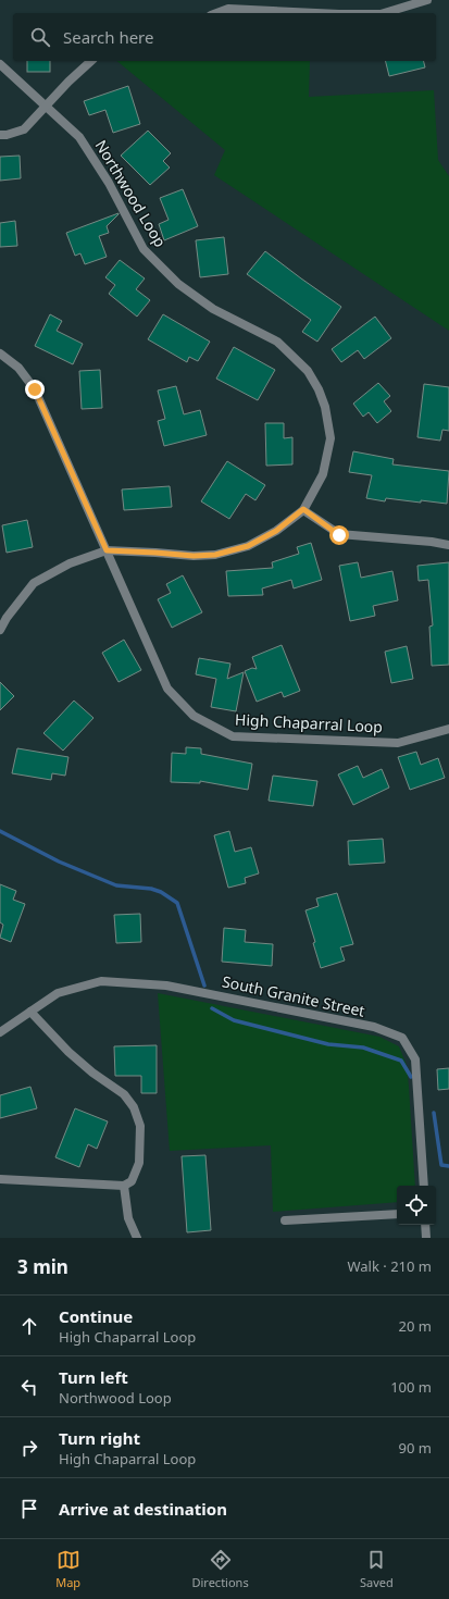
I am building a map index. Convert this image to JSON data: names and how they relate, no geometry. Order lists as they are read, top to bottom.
{
  "streets": {
    "street": ["Northwood Loop", "High Chaparral Loop", "South Granite Street"]
  },
  "crossings": [
    ["Northwood Loop", "High Chaparral Loop"]
  ],
  "page": {
    "search": "Search here",
    "heading": ["3 min", "Walk · 210 m"],
    "list": [
      ["Continue", "High Chaparral Loop", "20 m"],
      ["Turn left", "Northwood Loop", "100 m"],
      ["Turn right", "High Chaparral Loop", "90 m"],
      "Arrive at destination"
    ],
    "nav": ["Map", "Directions", "Saved"]
  }
}
